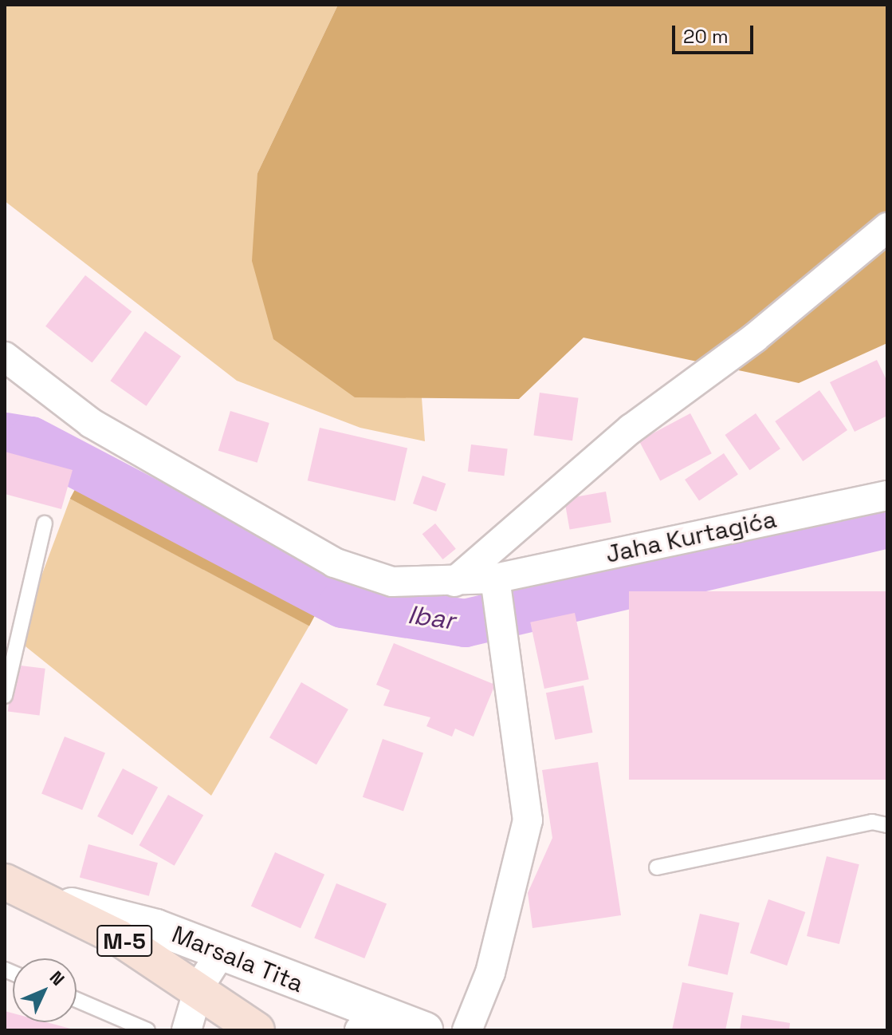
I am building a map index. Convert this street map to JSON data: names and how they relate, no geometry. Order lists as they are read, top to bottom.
{
  "streets": {
    "main road": ["M-5"],
    "street": ["Jaha Kurtagića", "Marsala Tita"]
  },
  "crossings": [
    ["M-5", "Marsala Tita"]
  ],
  "water": ["Ibar"],
  "scale_bar": "20 m",
  "north": "top right"
}
